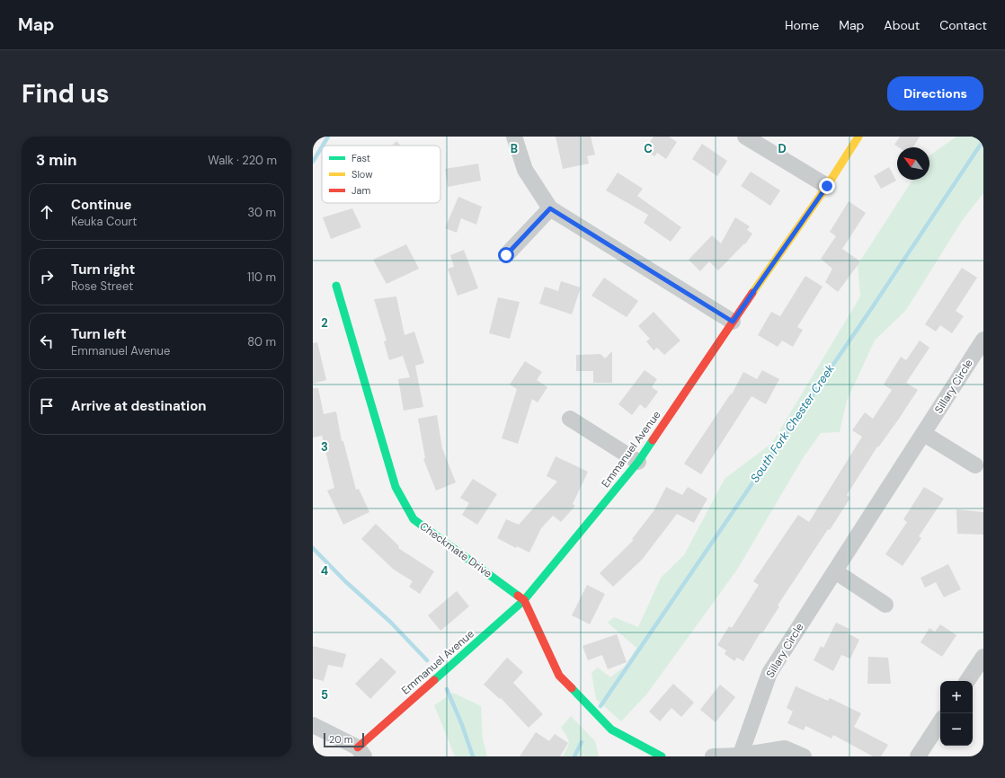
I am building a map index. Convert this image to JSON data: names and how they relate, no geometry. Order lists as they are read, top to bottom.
{
  "streets": {
    "street": ["Sillary Circle", "Emmanuel Avenue", "Checkmate Drive"]
  },
  "crossings": [
    ["Emmanuel Avenue", "Checkmate Drive"]
  ],
  "water": ["South Fork Chester Creek"],
  "legend": ["Fast", "Slow", "Jam"],
  "scale_bar": "20 m",
  "north": "top left",
  "page": {
    "header": "Map",
    "nav": [
      "Home",
      "Map",
      "About",
      "Contact"
    ],
    "buttons": "Directions",
    "title": "Find us",
    "heading": ["3 min", "Walk · 220 m"],
    "list": [
      ["Continue", "Keuka Court", "30 m"],
      ["Turn right", "Rose Street", "110 m"],
      ["Turn left", "Emmanuel Avenue", "80 m"],
      "Arrive at destination"
    ],
    "map_buttons": ["+", "−"],
    "scale": "20 m"
  },
  "grid": {
    "columns": ["B", "C", "D"],
    "rows": [
      "2",
      "3",
      "4",
      "5"
    ]
  }
}
